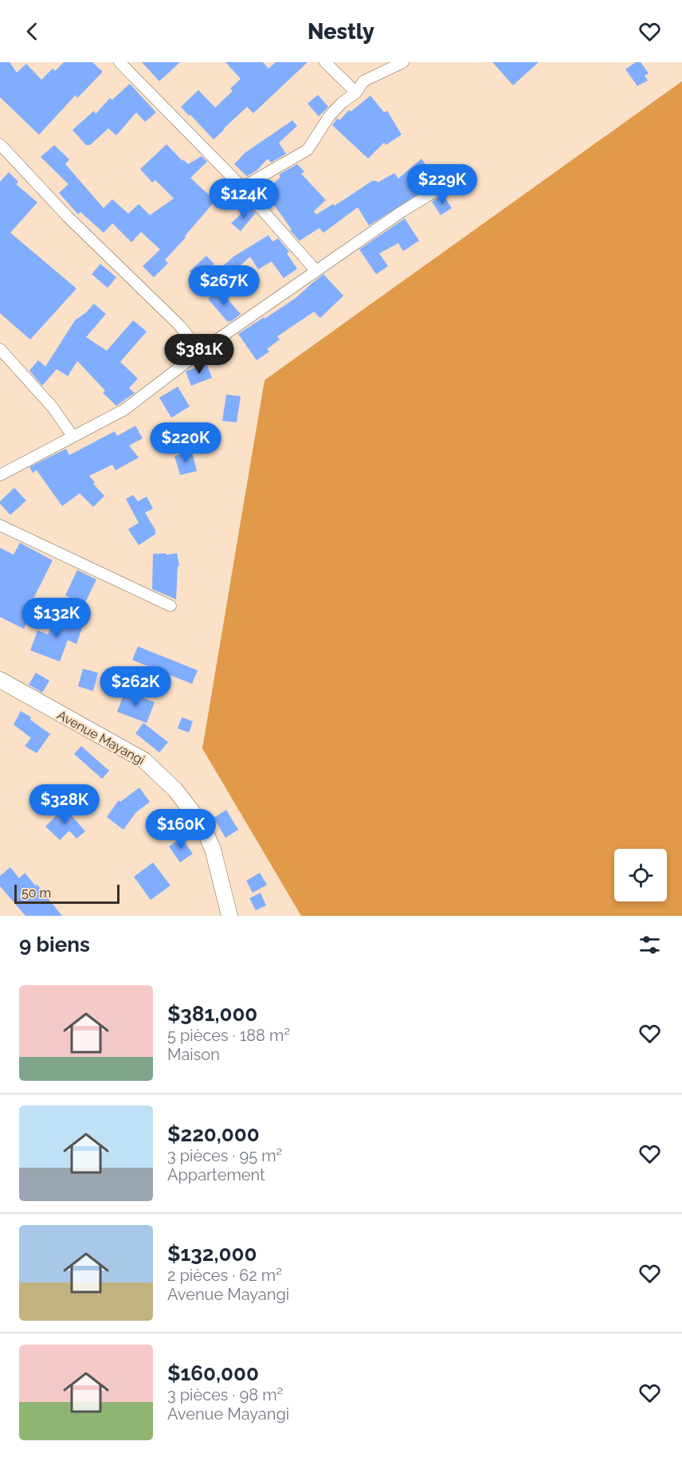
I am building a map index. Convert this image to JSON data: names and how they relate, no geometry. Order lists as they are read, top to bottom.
{
  "streets": {
    "street": ["Avenue Mayangi"]
  },
  "scale_bar": "50 m",
  "page": {
    "header": "Nestly",
    "price": [
      "$229K",
      "$124K",
      "$267K",
      "$381K",
      "$220K",
      "$132K",
      "$262K",
      "$328K",
      "$160K"
    ],
    "scale": "50 m",
    "heading": "9 biens",
    "list": [
      {
        "name": "$381,000",
        "note": "5 pièces · 188 m² · Maison"
      },
      {
        "name": "$220,000",
        "note": "3 pièces · 95 m² · Appartement"
      },
      {
        "name": "$132,000",
        "note": "2 pièces · 62 m² · Avenue Mayangi"
      },
      {
        "name": "$160,000",
        "note": "3 pièces · 98 m² · Avenue Mayangi"
      }
    ]
  }
}
